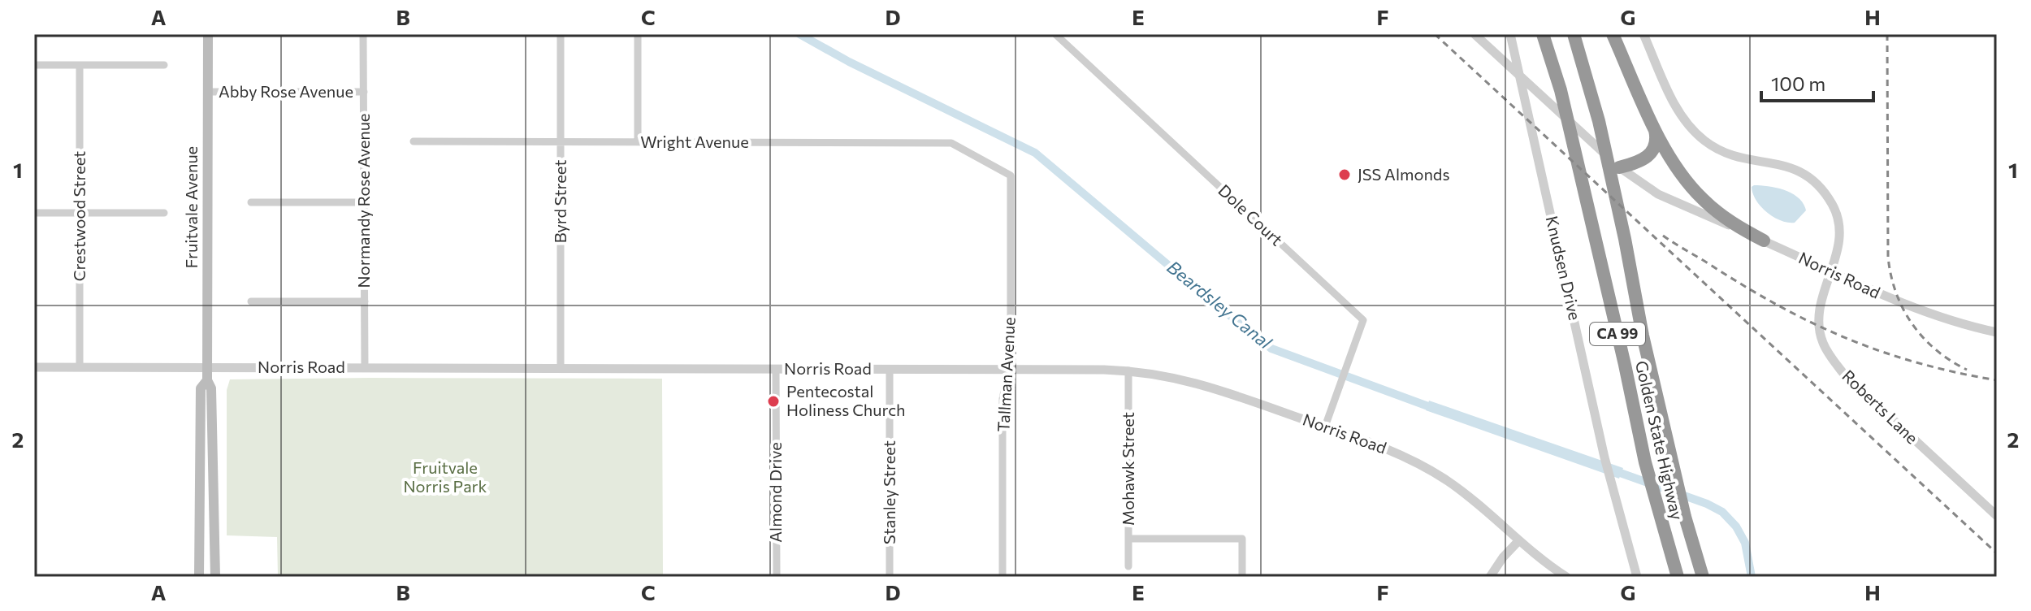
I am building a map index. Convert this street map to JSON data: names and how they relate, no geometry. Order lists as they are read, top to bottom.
{
  "streets": {
    "highway": ["CA 99", "Golden State Highway"],
    "main road": ["Fruitvale Avenue"],
    "street": [
      "Abby Rose Avenue",
      "Wright Avenue",
      "Normandy Rose Avenue",
      "Byrd Street",
      "Dole Court",
      "Crestwood Street",
      "Knudsen Drive",
      "Norris Road",
      "Tallman Avenue",
      "Roberts Lane",
      "Mohawk Street",
      "Almond Drive",
      "Stanley Street"
    ]
  },
  "crossings": [
    ["Abby Rose Avenue", "Normandy Rose Avenue"],
    ["Abby Rose Avenue", "Fruitvale Avenue"],
    ["Wright Avenue", "Byrd Street"],
    ["Wright Avenue", "Tallman Avenue"],
    ["Normandy Rose Avenue", "Norris Road"],
    ["Byrd Street", "Norris Road"],
    ["Fruitvale Avenue", "Norris Road"],
    ["Dole Court", "Norris Road"],
    ["Crestwood Street", "Norris Road"],
    ["Norris Road", "Tallman Avenue"],
    ["Norris Road", "Roberts Lane"],
    ["Norris Road", "Mohawk Street"],
    ["Norris Road", "Almond Drive"],
    ["Norris Road", "Stanley Street"]
  ],
  "water": ["Beardsley Canal"],
  "parks": ["Fruitvale Norris Park"],
  "places": ["JSS Almonds", "Pentecostal Holiness Church"],
  "scale_bar": "100 m",
  "grid": {
    "columns": [
      "A",
      "B",
      "C",
      "D",
      "E",
      "F",
      "G",
      "H"
    ],
    "rows": ["1", "2"]
  }
}
